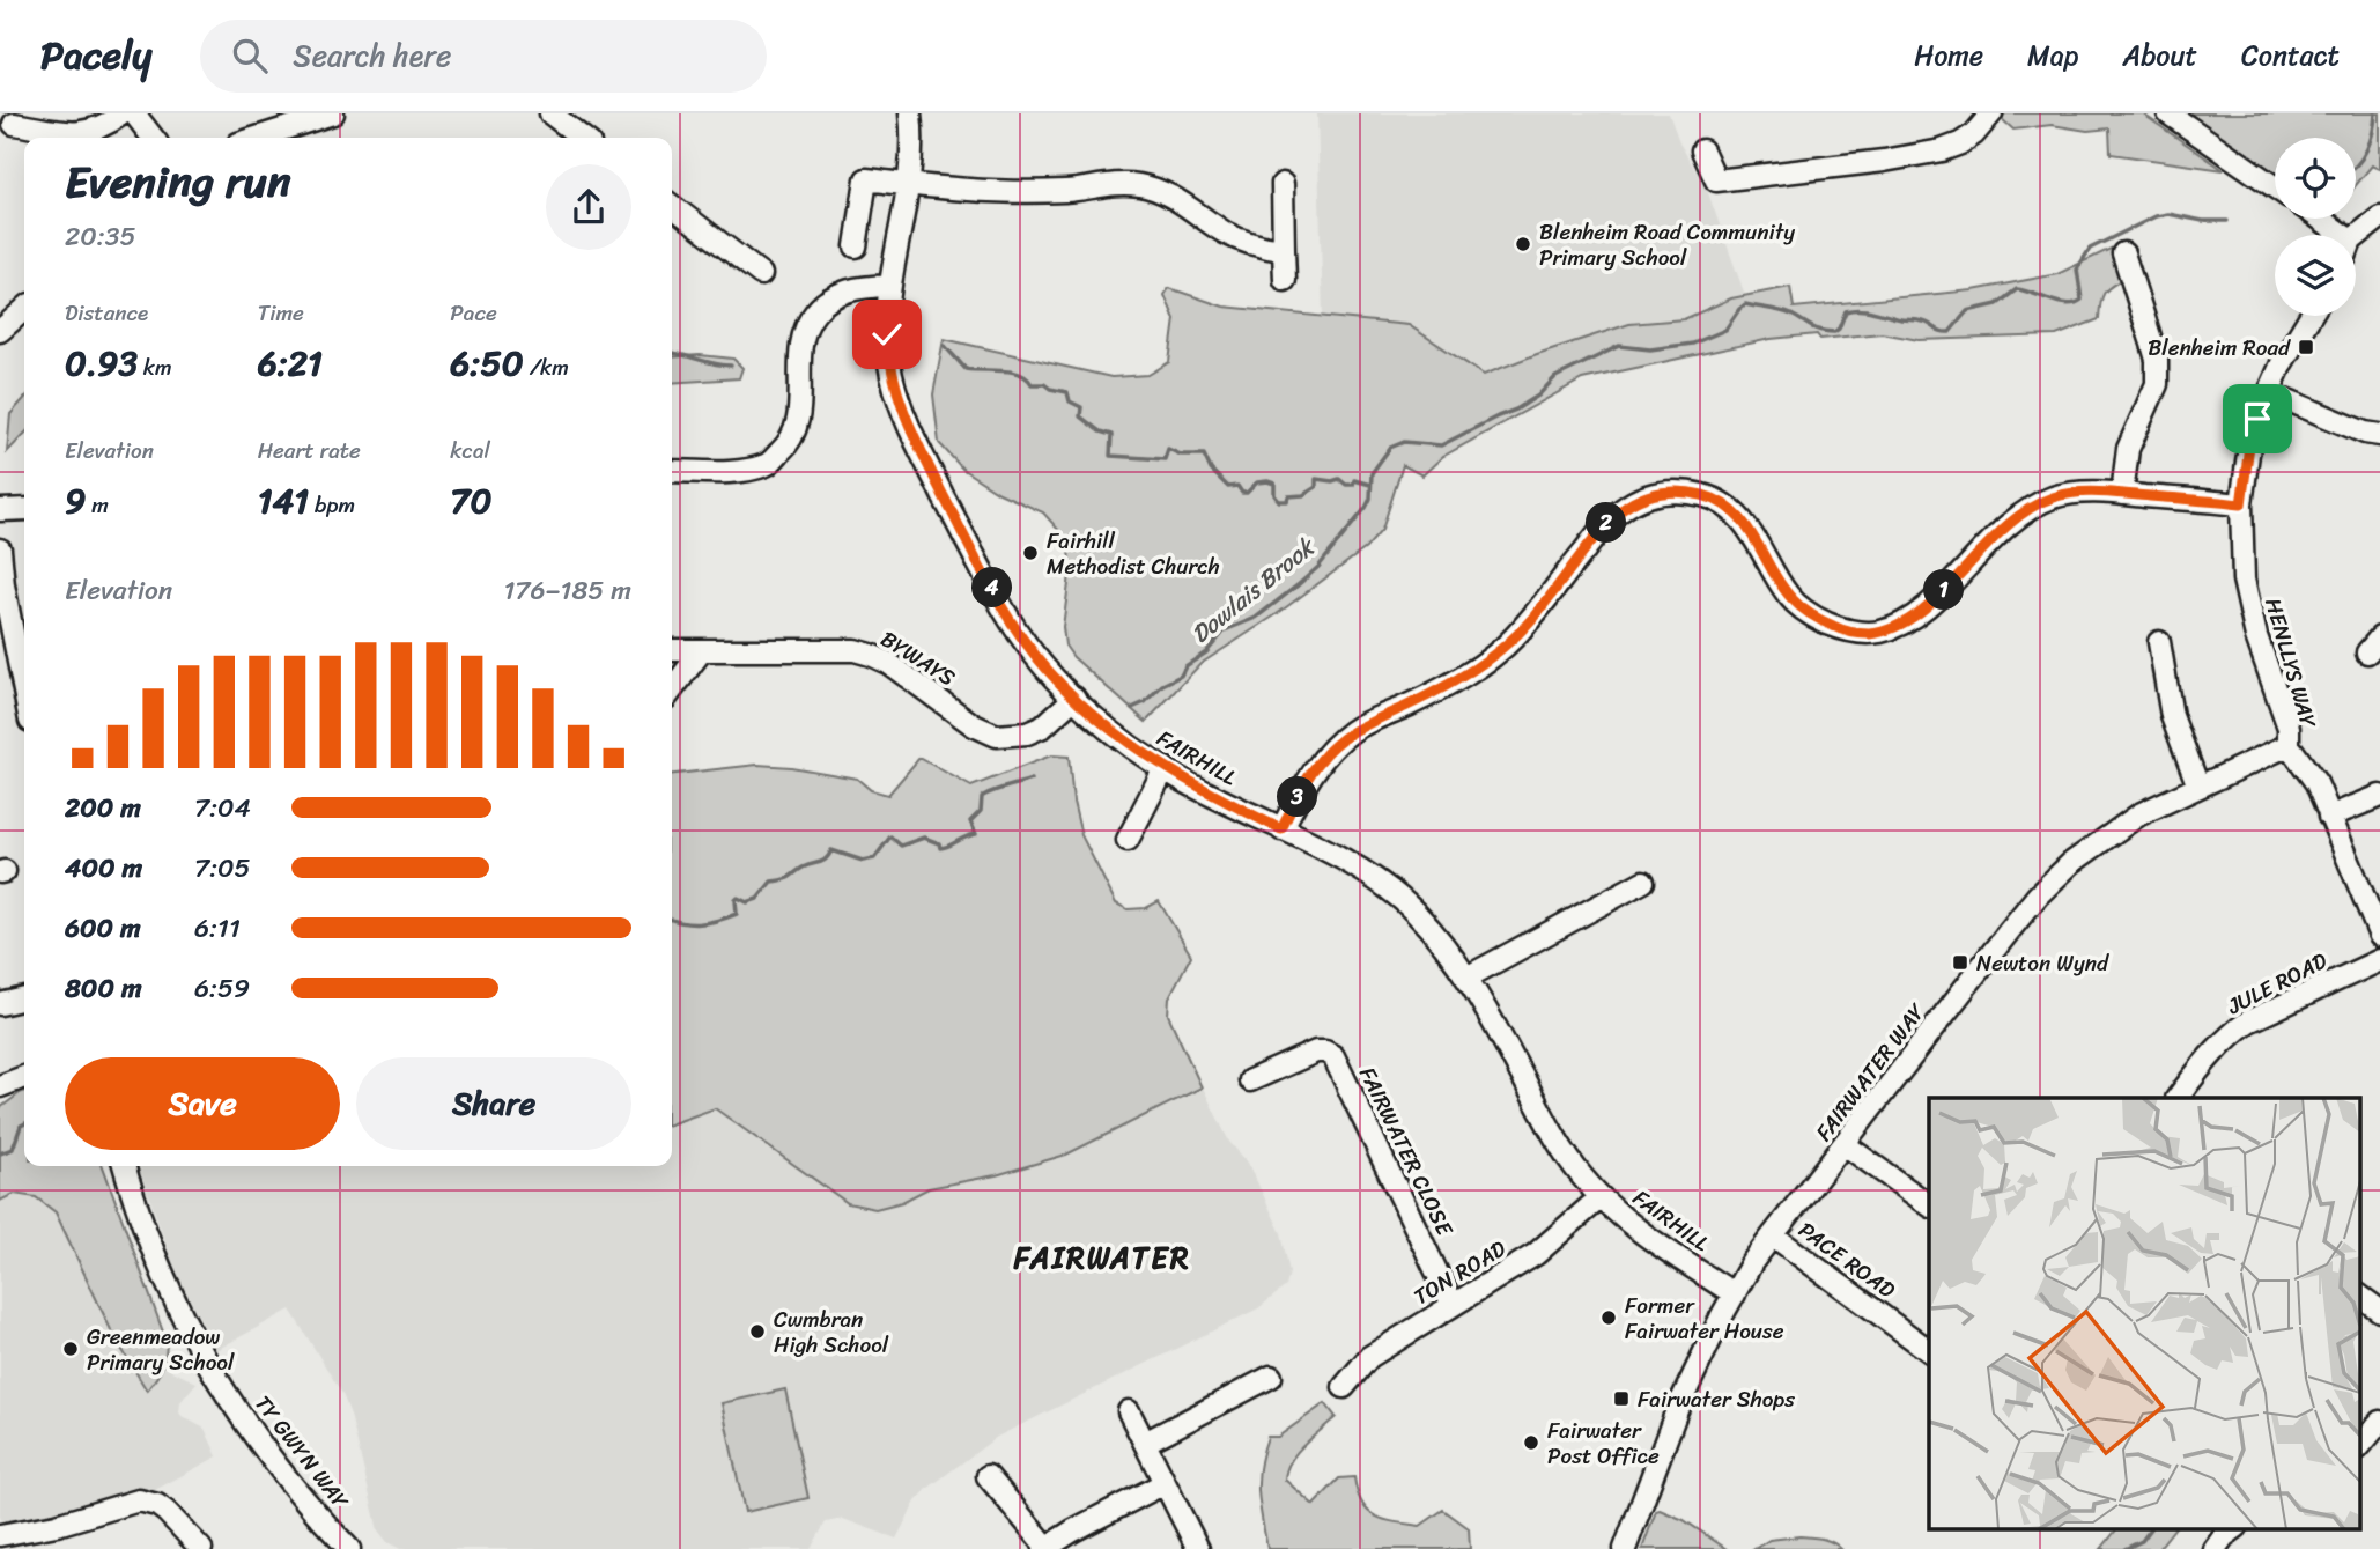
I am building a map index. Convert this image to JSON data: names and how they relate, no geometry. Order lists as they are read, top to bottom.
{
  "streets": {
    "street": [
      "BYWAYS",
      "HENLLYS WAY",
      "FAIRHILL",
      "JULE ROAD",
      "FAIRWATER WAY",
      "FAIRWATER CLOSE",
      "PACE ROAD",
      "TON ROAD",
      "TY GWYN WAY"
    ]
  },
  "crossings": [
    ["BYWAYS", "FAIRHILL"],
    ["HENLLYS WAY", "FAIRWATER WAY"],
    ["FAIRHILL", "FAIRWATER WAY"],
    ["FAIRHILL", "TON ROAD"],
    ["FAIRWATER WAY", "PACE ROAD"],
    ["FAIRWATER CLOSE", "TON ROAD"]
  ],
  "districts": ["FAIRWATER"],
  "water": ["Dowlais Brook"],
  "places": {
    "other": [
      "Blenheim Road Community Primary School",
      "Fairhill Methodist Church",
      "Former Fairwater House",
      "Cwmbran High School",
      "Greenmeadow Primary School",
      "Fairwater Post Office"
    ],
    "transit": ["Blenheim Road", "Newton Wynd", "Fairwater Shops"]
  },
  "page": {
    "header": "Pacely",
    "search": "Search here",
    "nav": [
      "Home",
      "Map",
      "About",
      "Contact"
    ],
    "heading": ["Evening run", "20:35"],
    "stats": [
      ["Distance", "0.93 km"],
      ["Time", "6:21"],
      ["Pace", "6:50 /km"],
      ["Elevation", "9 m"],
      ["Heart rate", "141 bpm"],
      ["kcal", "70"]
    ],
    "pins": [
      "2",
      "4",
      "1",
      "3"
    ],
    "chart": ["Elevation", "176–185 m"],
    "list": [
      {
        "name": "200 m",
        "note": "7:04"
      },
      {
        "name": "400 m",
        "note": "7:05"
      },
      {
        "name": "600 m",
        "note": "6:11"
      },
      {
        "name": "800 m",
        "note": "6:59"
      }
    ],
    "buttons": ["Save", "Share"]
  }
}
